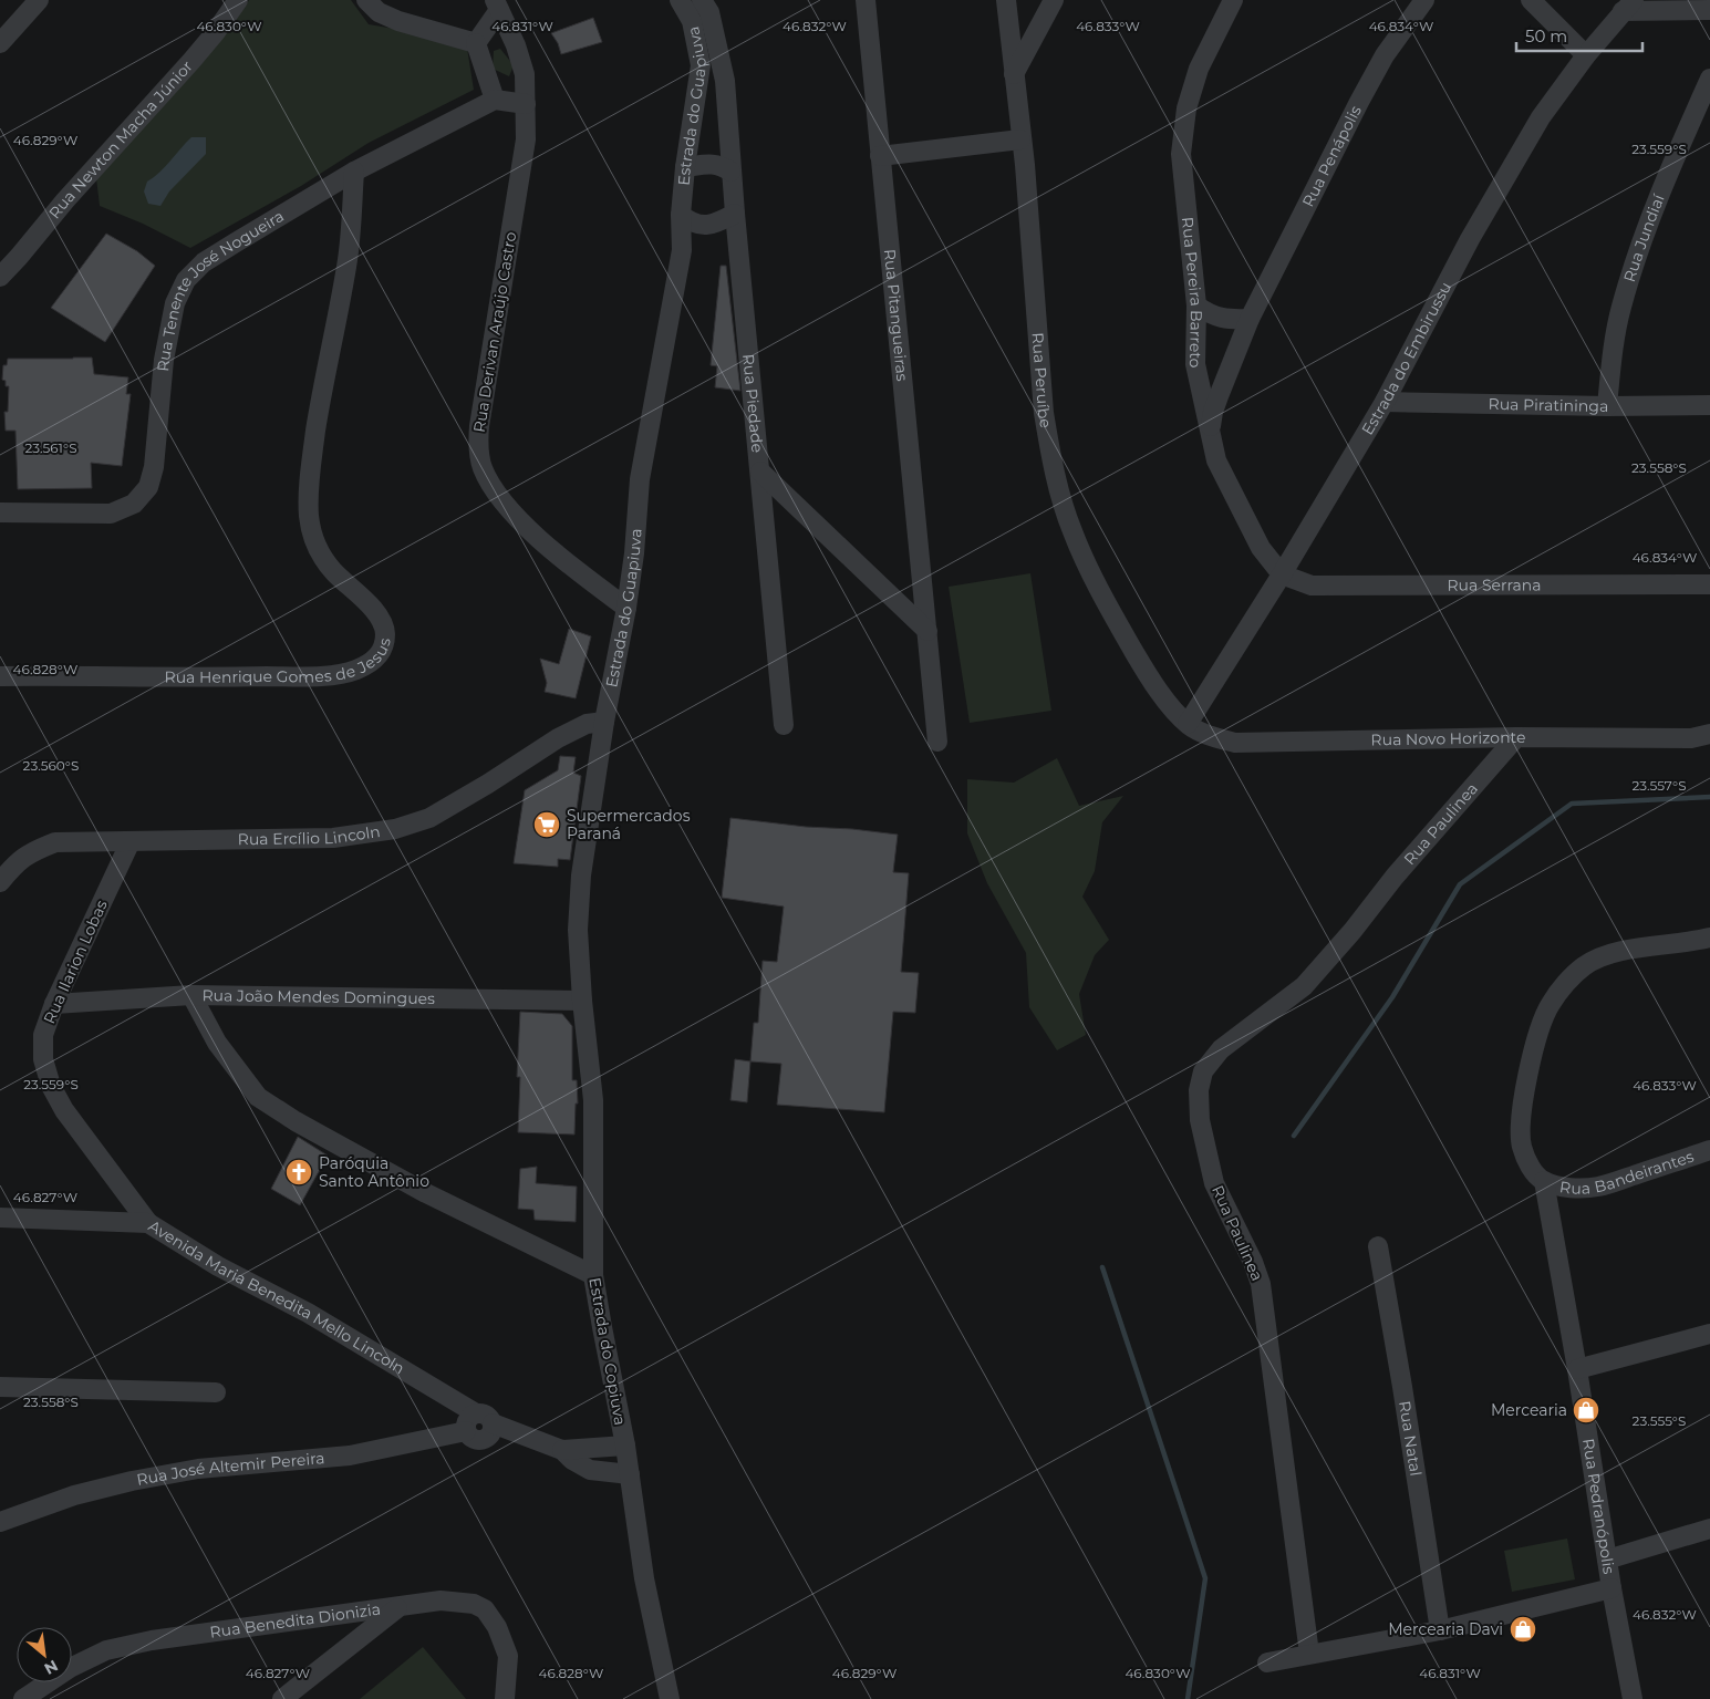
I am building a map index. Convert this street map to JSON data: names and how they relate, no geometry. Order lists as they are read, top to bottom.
{
  "streets": {
    "street": [
      "Estrada do Guapiuva",
      "Rua Newton Macha Júnior",
      "Rua Penápolis",
      "Rua Jundiaí",
      "Rua Pereira Barreto",
      "Rua Tenente José Nogueira",
      "Rua Pitangueiras",
      "Rua Derivan Araújo Castro",
      "Estrada do Embirussu",
      "Rua Peruíbe",
      "Rua Piedade",
      "Rua Piratininga",
      "Rua Serrana",
      "Rua Henrique Gomes de Jesus",
      "Rua Novo Horizonte",
      "Rua Paulinea",
      "Rua Ercílio Lincoln",
      "Rua Ilarion Lobas",
      "Rua João Mendes Domingues",
      "Rua Bandeirantes",
      "Avenida Maria Benedita Mello Lincoln",
      "Estrada do Copiuva",
      "Rua Natal",
      "Rua José Altemir Pereira",
      "Rua Pedranópolis",
      "Rua Benedita Dionizia"
    ]
  },
  "crossings": [
    ["Estrada do Guapiuva", "Rua Derivan Araújo Castro"],
    ["Estrada do Guapiuva", "Rua Piedade"],
    ["Estrada do Guapiuva", "Rua Ercílio Lincoln"],
    ["Estrada do Guapiuva", "Rua João Mendes Domingues"],
    ["Estrada do Guapiuva", "Estrada do Copiuva"],
    ["Rua Penápolis", "Rua Pereira Barreto"],
    ["Rua Jundiaí", "Rua Piratininga"],
    ["Rua Pereira Barreto", "Estrada do Embirussu"],
    ["Rua Pereira Barreto", "Rua Serrana"],
    ["Rua Tenente José Nogueira", "Rua Henrique Gomes de Jesus"],
    ["Estrada do Embirussu", "Rua Peruíbe"],
    ["Estrada do Embirussu", "Rua Piratininga"],
    ["Estrada do Embirussu", "Rua Serrana"],
    ["Estrada do Embirussu", "Rua Novo Horizonte"],
    ["Rua Peruíbe", "Rua Novo Horizonte"],
    ["Rua Novo Horizonte", "Rua Paulinea"],
    ["Rua Ercílio Lincoln", "Rua Ilarion Lobas"],
    ["Rua Ilarion Lobas", "Rua João Mendes Domingues"],
    ["Rua Ilarion Lobas", "Avenida Maria Benedita Mello Lincoln"],
    ["Rua João Mendes Domingues", "Estrada do Copiuva"],
    ["Rua Bandeirantes", "Rua Pedranópolis"],
    ["Avenida Maria Benedita Mello Lincoln", "Rua José Altemir Pereira"]
  ],
  "places": {
    "supermarket": ["Supermercados Paraná"],
    "church": ["Paróquia Santo Antônio"],
    "shop": ["Mercearia", "Mercearia Davi"]
  },
  "scale_bar": "50 m",
  "north": "bottom right",
  "coordinates": [
    "46.830°W",
    "46.831°W",
    "46.832°W",
    "46.833°W",
    "46.834°W",
    "46.829°W",
    "23.559°S",
    "23.561°S",
    "23.558°S",
    "46.828°W",
    "23.560°S",
    "23.557°S",
    "46.827°W",
    "23.555°S"
  ]
}
